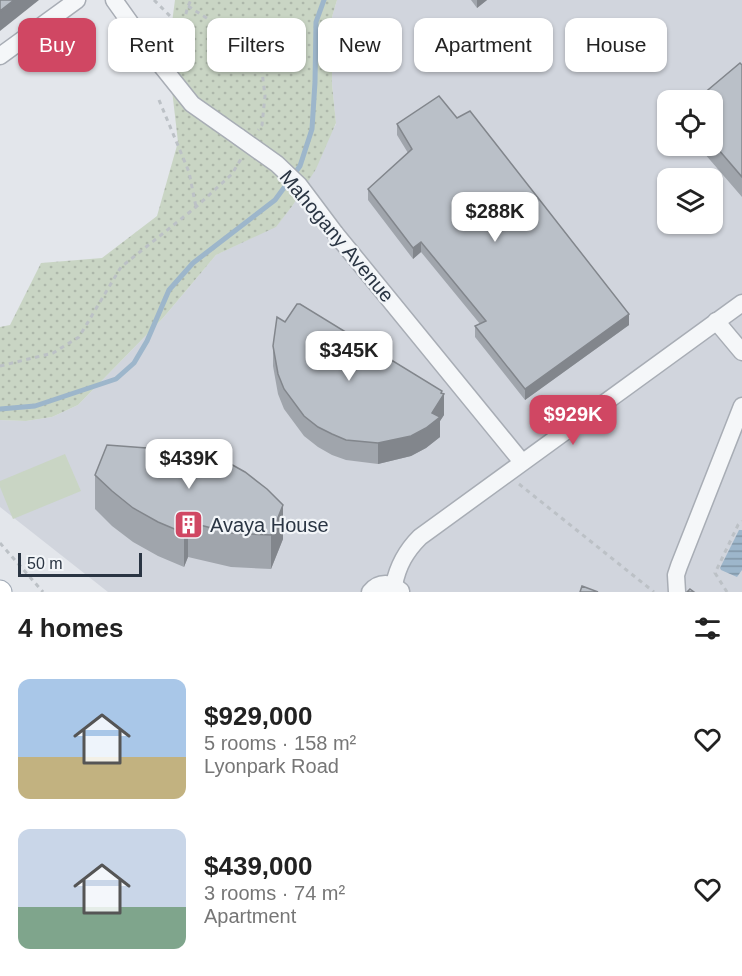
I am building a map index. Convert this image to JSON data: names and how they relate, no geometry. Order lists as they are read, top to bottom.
{
  "streets": {
    "street": ["Mahogany Avenue"]
  },
  "places": {
    "building": ["Avaya House"]
  },
  "scale_bar": "50 m",
  "page": {
    "chip": [
      "Buy",
      "Rent",
      "Filters",
      "New",
      "Apartment",
      "House"
    ],
    "price": [
      "$288K",
      "$345K",
      "$929K",
      "$439K"
    ],
    "scale": "50 m",
    "heading": "4 homes",
    "list": [
      {
        "name": "$929,000",
        "note": "5 rooms · 158 m² · Lyonpark Road"
      },
      {
        "name": "$439,000",
        "note": "3 rooms · 74 m² · Apartment"
      }
    ]
  }
}
